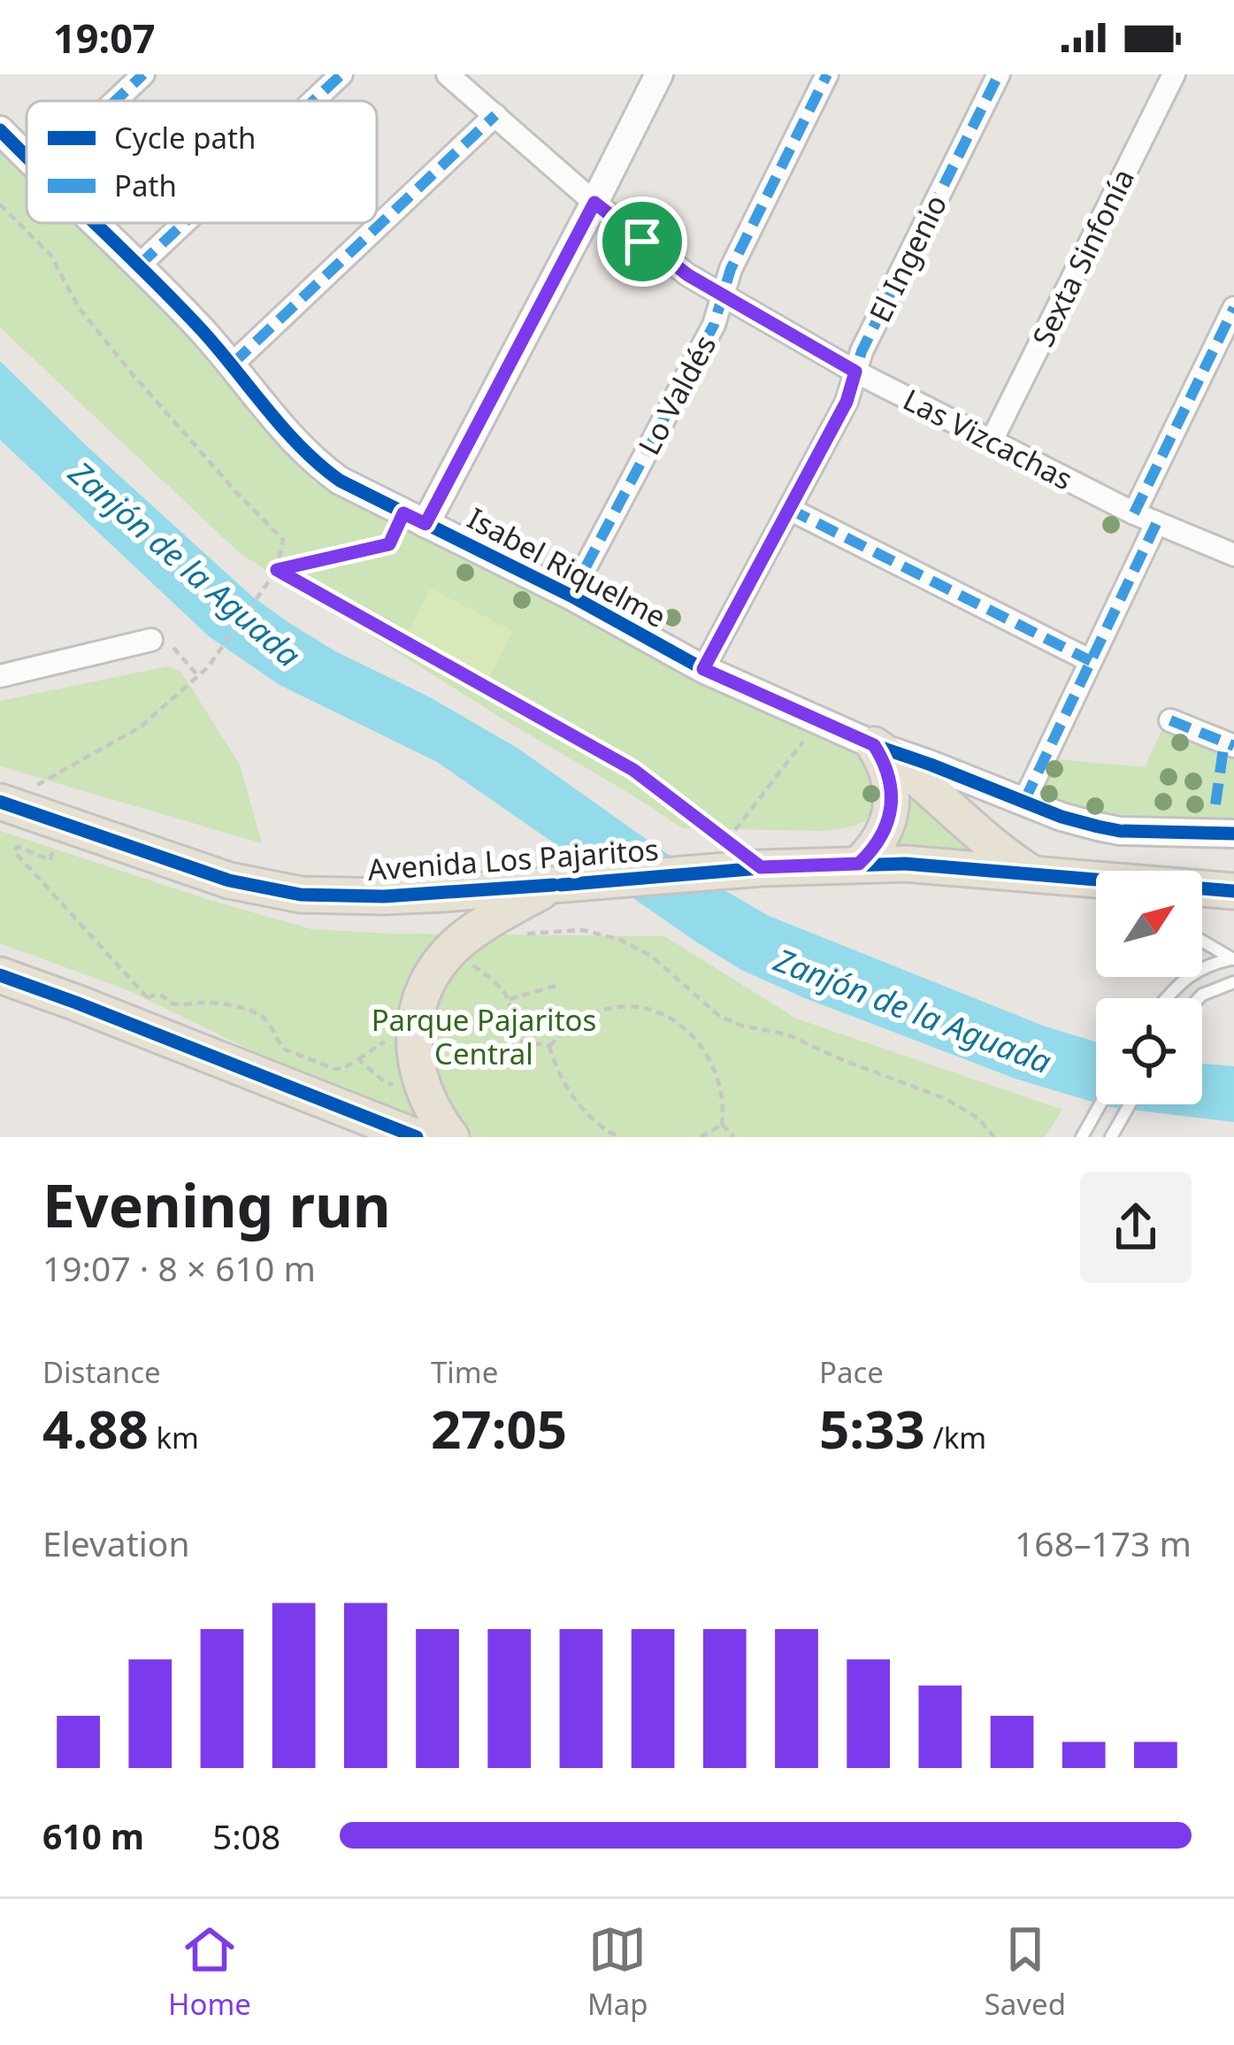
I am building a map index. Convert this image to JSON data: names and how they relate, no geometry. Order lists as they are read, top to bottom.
{
  "streets": {
    "main road": ["Avenida Los Pajaritos"],
    "street": [
      "Sexta Sinfonía",
      "El Ingenio",
      "Lo Valdés",
      "Las Vizcachas",
      "Isabel Riquelme"
    ]
  },
  "crossings": [
    ["Sexta Sinfonía", "Las Vizcachas"],
    ["El Ingenio", "Las Vizcachas"],
    ["El Ingenio", "Isabel Riquelme"],
    ["Lo Valdés", "Las Vizcachas"],
    ["Lo Valdés", "Isabel Riquelme"]
  ],
  "water": ["Zanjón de la Aguada"],
  "parks": ["Parque Pajaritos Central"],
  "legend": ["Cycle path", "Path"],
  "north": "top right",
  "page": {
    "status": "19:07",
    "heading": ["Evening run", "19:07 · 8 × 610 m"],
    "stats": [
      ["Distance", "4.88 km"],
      ["Time", "27:05"],
      ["Pace", "5:33 /km"]
    ],
    "chart": ["Elevation", "168–173 m"],
    "list": [
      {
        "name": "610 m",
        "note": "5:08"
      }
    ],
    "tabs": ["Home", "Map", "Saved"]
  }
}
